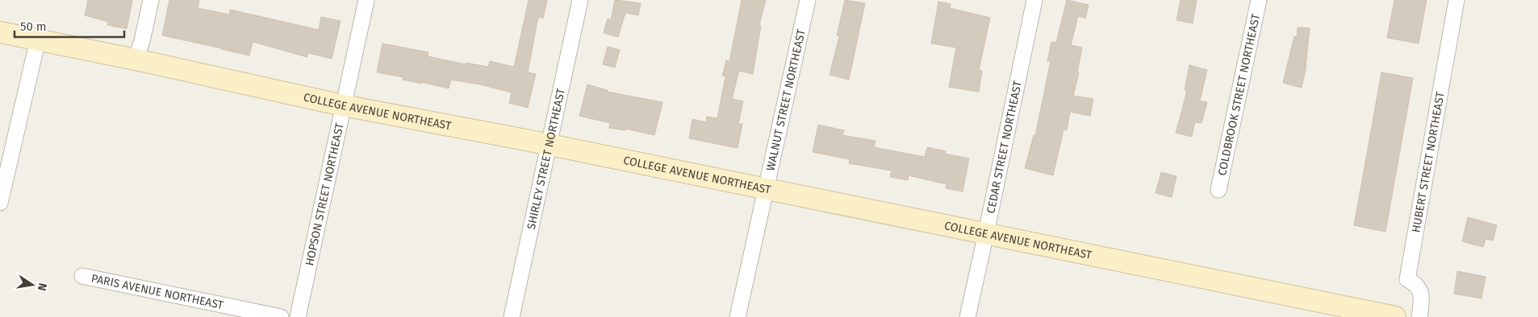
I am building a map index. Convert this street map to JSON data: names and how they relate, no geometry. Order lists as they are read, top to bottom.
{
  "streets": {
    "main road": ["COLLEGE AVENUE NORTHEAST"],
    "street": [
      "COLDBROOK STREET NORTHEAST",
      "WALNUT STREET NORTHEAST",
      "CEDAR STREET NORTHEAST",
      "SHIRLEY STREET NORTHEAST",
      "HUBERT STREET NORTHEAST",
      "HOPSON STREET NORTHEAST",
      "PARIS AVENUE NORTHEAST"
    ]
  },
  "crossings": [
    ["WALNUT STREET NORTHEAST", "COLLEGE AVENUE NORTHEAST"],
    ["COLLEGE AVENUE NORTHEAST", "CEDAR STREET NORTHEAST"],
    ["COLLEGE AVENUE NORTHEAST", "SHIRLEY STREET NORTHEAST"],
    ["COLLEGE AVENUE NORTHEAST", "HOPSON STREET NORTHEAST"]
  ],
  "scale_bar": "50 m",
  "north": "right"
}
